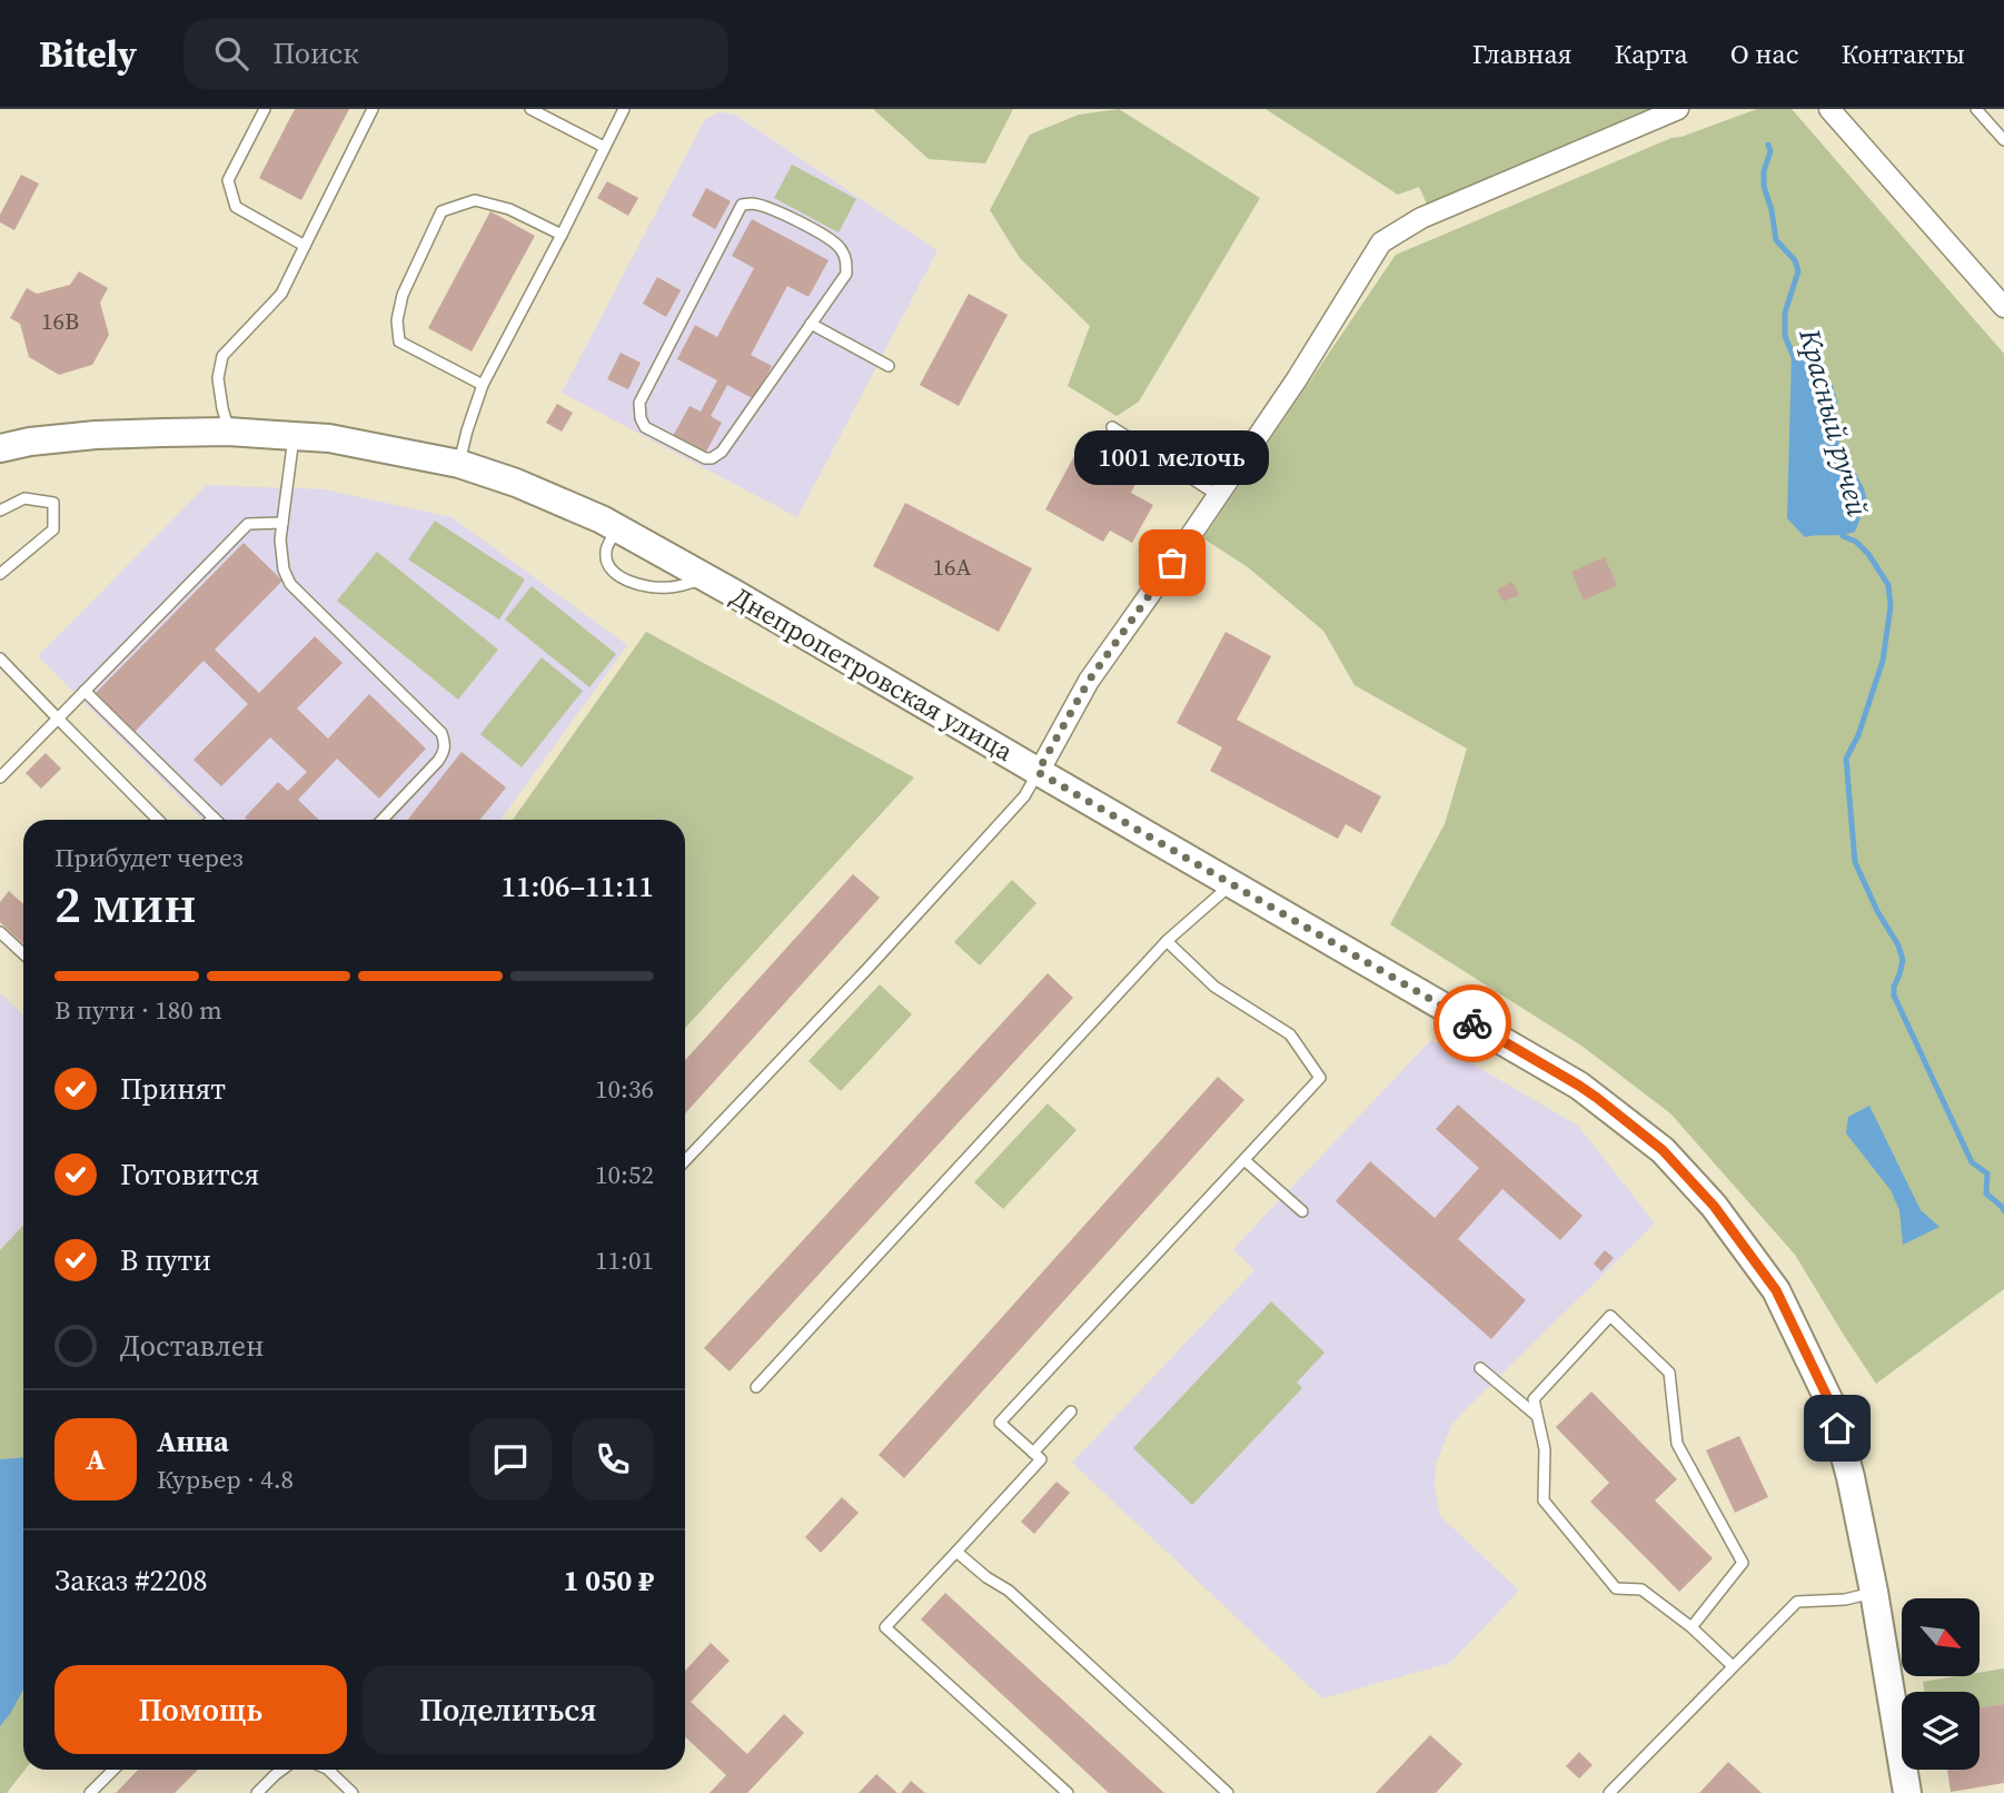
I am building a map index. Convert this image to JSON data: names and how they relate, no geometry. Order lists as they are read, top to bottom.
{
  "streets": {
    "street": ["Днепропетровская улица"]
  },
  "water": ["Красный ручей"],
  "places": ["1001 мелочь"],
  "house_numbers": ["16В", "16А"],
  "north": "bottom right",
  "page": {
    "header": "Bitely",
    "search": "Поиск",
    "nav": [
      "Главная",
      "Карта",
      "О нас",
      "Контакты"
    ],
    "bubble": "1001 мелочь",
    "heading": ["2 мин", "Прибудет через", "11:06–11:11"],
    "panel": [
      "Анна",
      "Курьер · 4.8",
      "Заказ #2208",
      "1 050 ₽"
    ],
    "bar": "В пути · 180 m",
    "list": [
      ["Принят", "10:36"],
      ["Готовится", "10:52"],
      ["В пути", "11:01"],
      "Доставлен"
    ],
    "round": "А",
    "buttons": ["Помощь", "Поделиться"]
  }
}
